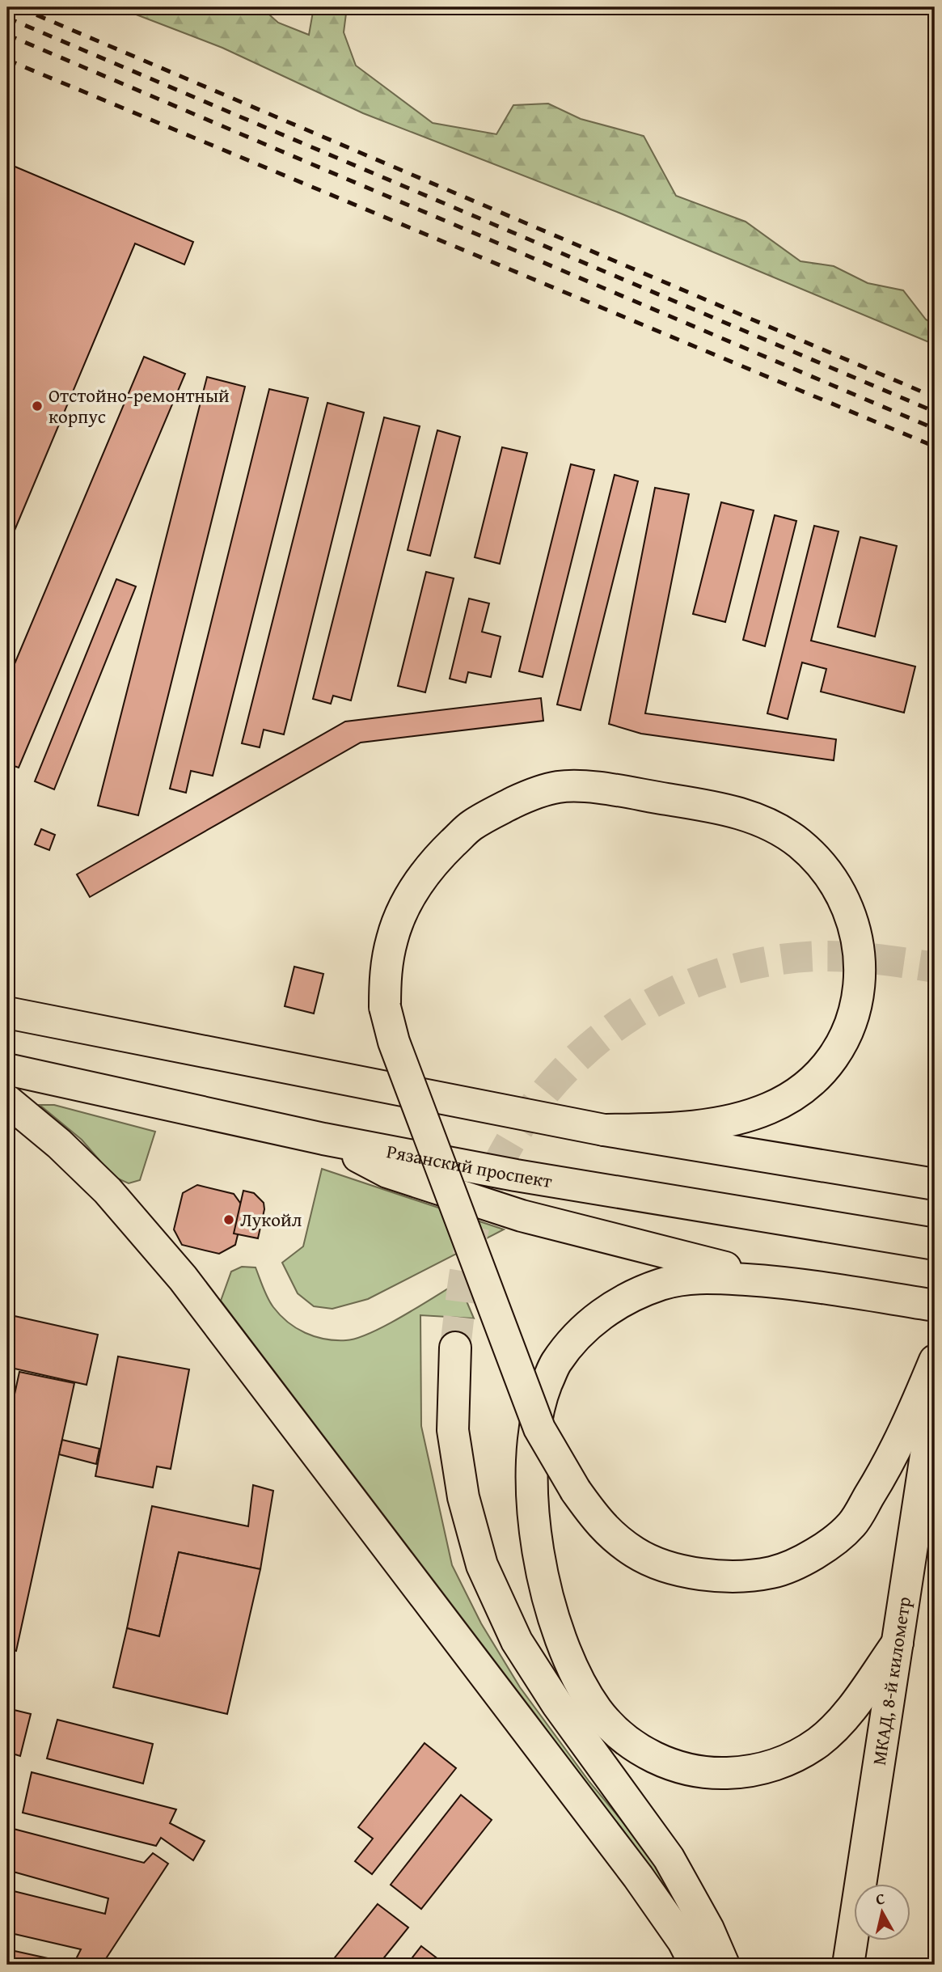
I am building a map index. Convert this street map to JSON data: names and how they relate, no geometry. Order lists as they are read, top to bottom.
{
  "streets": {
    "main road": ["Рязанский проспект", "МКАД, 8-й километр"]
  },
  "places": ["Отстойно-ремонтный корпус", "Лукойл"],
  "north": "top"
}
